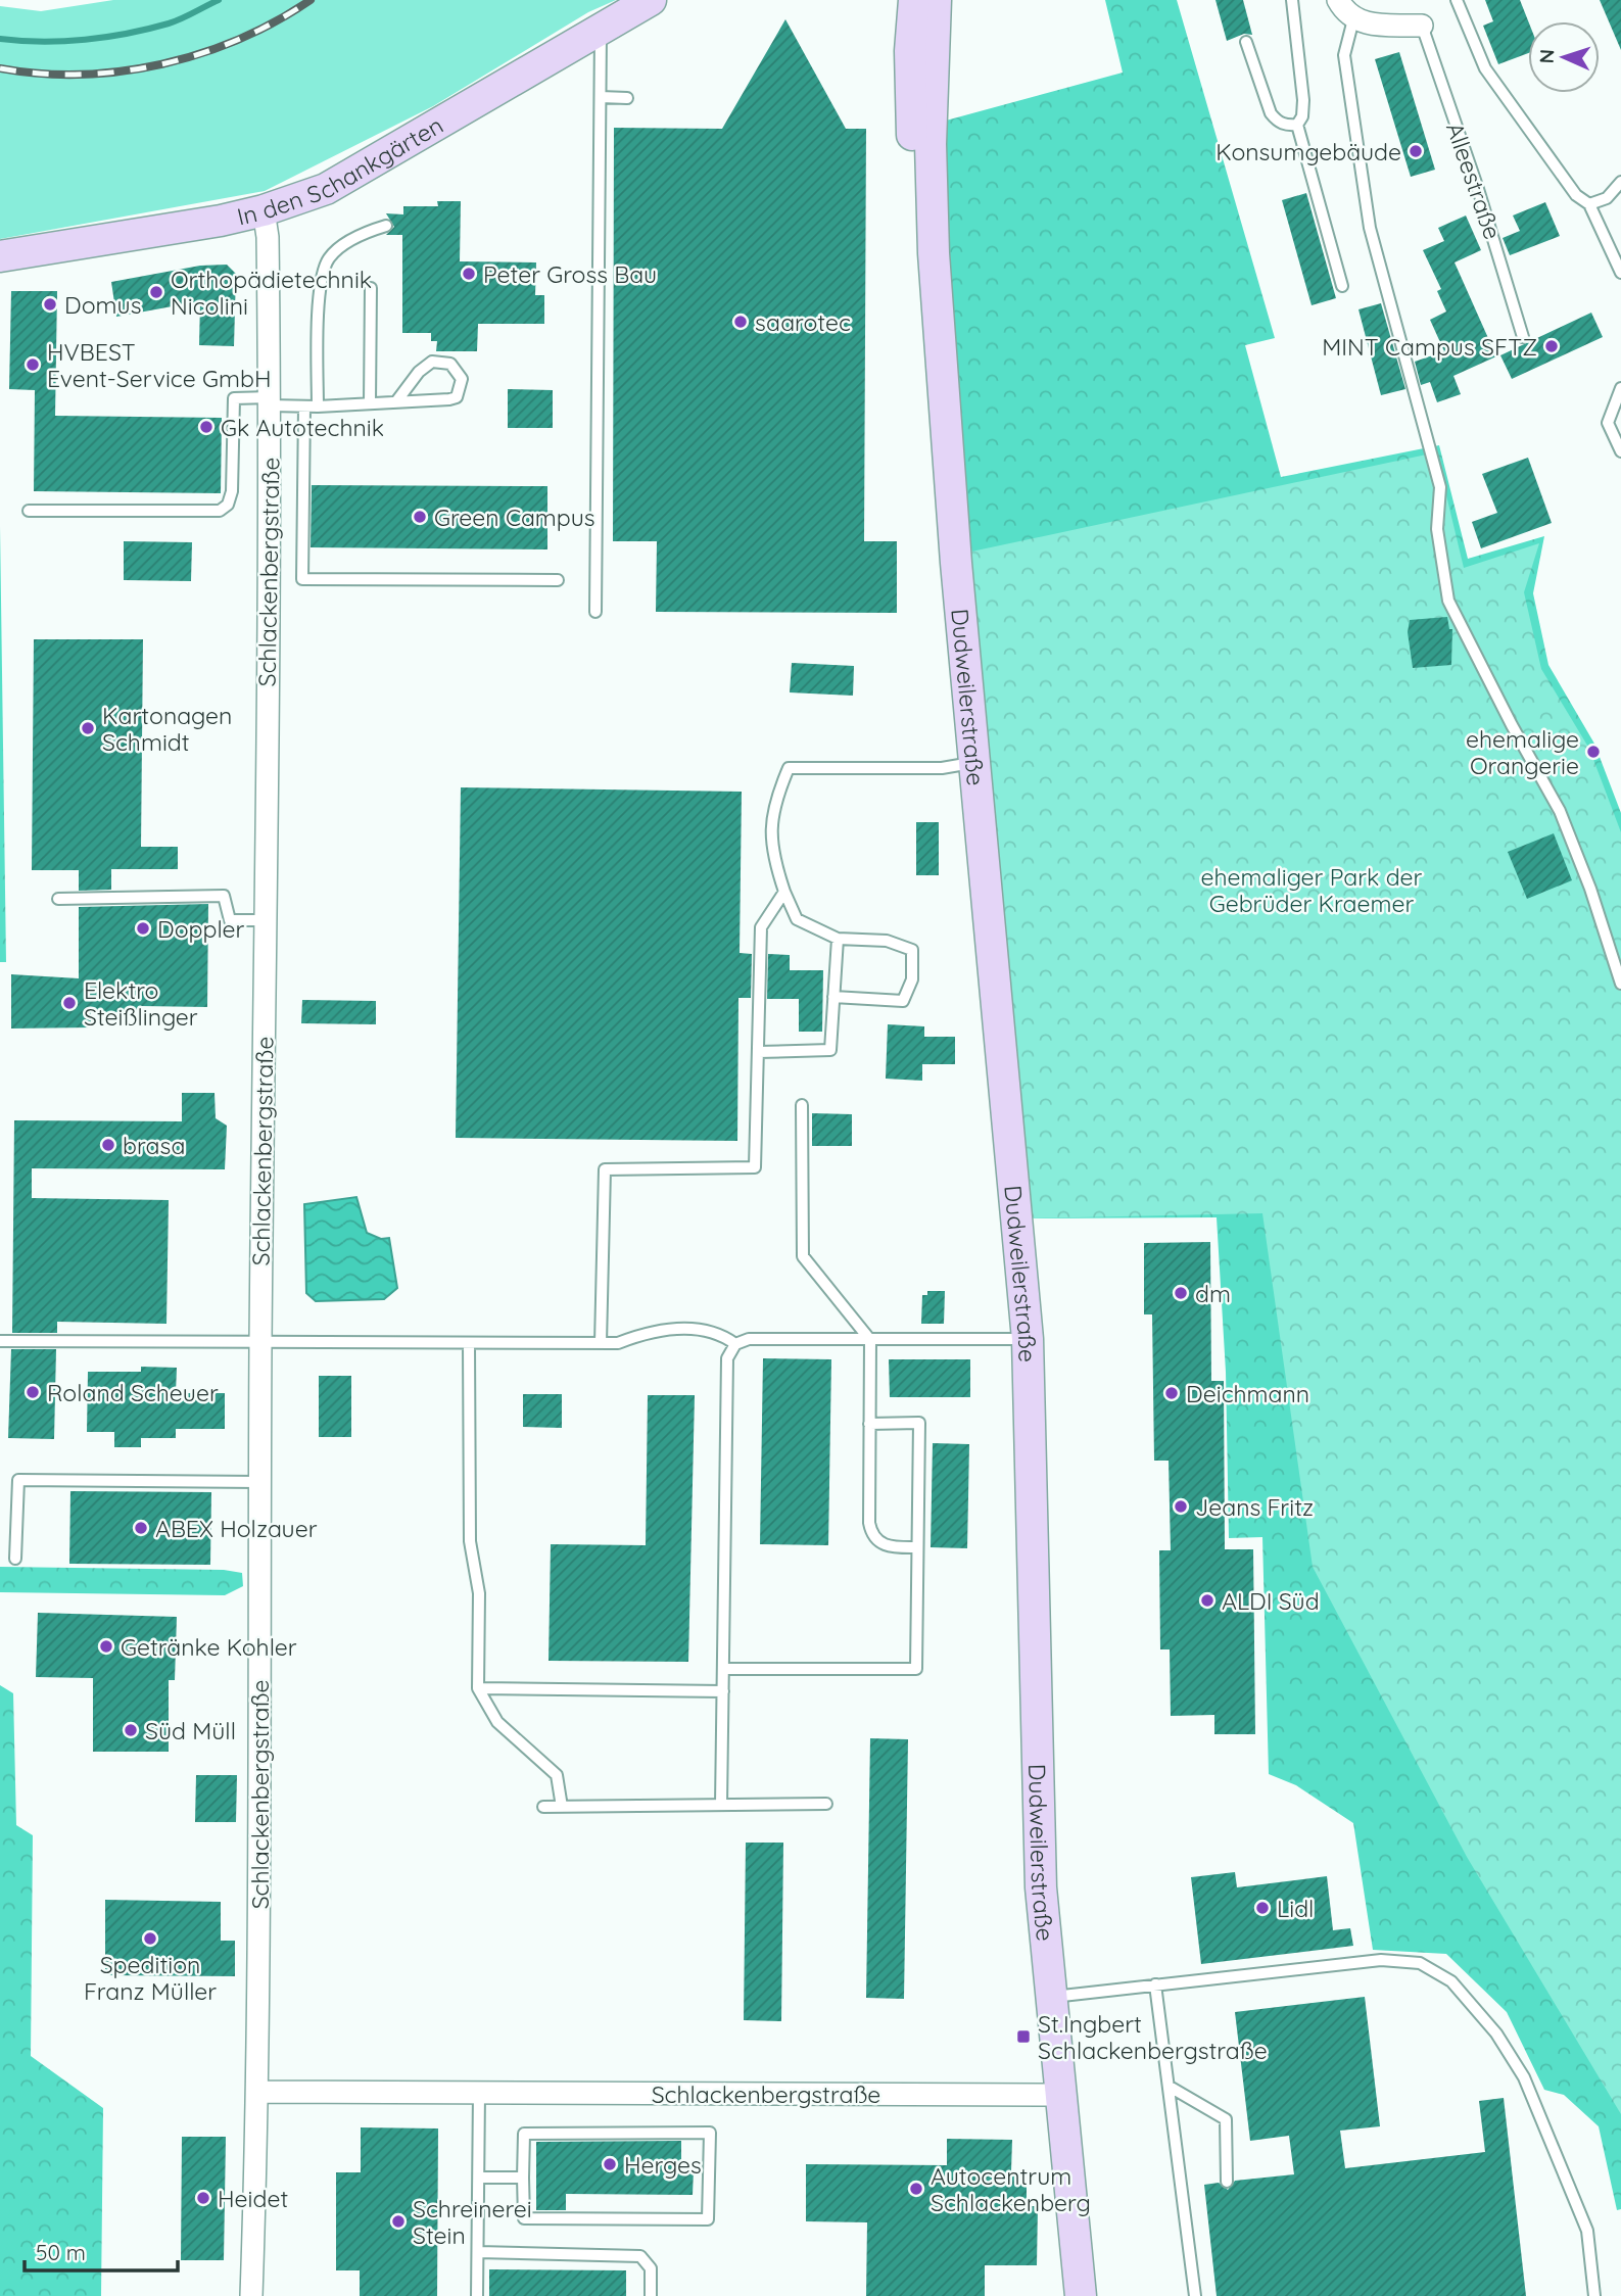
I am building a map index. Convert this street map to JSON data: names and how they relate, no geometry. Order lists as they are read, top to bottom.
{
  "streets": {
    "main road": ["In den Schankgärten", "Dudweilerstraße"],
    "street": ["Schlackenbergstraße"],
    "lane": ["Alleestraße"]
  },
  "crossings": [
    ["In den Schankgärten", "Schlackenbergstraße"],
    ["Schlackenbergstraße", "Dudweilerstraße"]
  ],
  "parks": ["ehemaliger Park der Gebrüder Kraemer"],
  "places": {
    "other": [
      "Konsumgebäude",
      "Peter Gross Bau",
      "Orthopädietechnik Nicolini",
      "Domus",
      "saarotec",
      "MINT Campus SFTZ",
      "HVBEST Event-Service GmbH",
      "Gk Autotechnik",
      "Green Campus",
      "Kartonagen Schmidt",
      "ehemalige Orangerie",
      "Doppler",
      "Elektro Steißlinger",
      "brasa",
      "dm",
      "Roland Scheuer",
      "Deichmann",
      "Jeans Fritz",
      "ABEX Holzauer",
      "ALDI Süd",
      "Getränke Kohler",
      "Süd Müll",
      "Lidl",
      "Spedition Franz Müller",
      "Herges",
      "Autocentrum Schlackenberg",
      "Heidet",
      "Schreinerei Stein"
    ],
    "transit": ["St.Ingbert Schlackenbergstraße"]
  },
  "scale_bar": "50 m",
  "north": "left"
}
